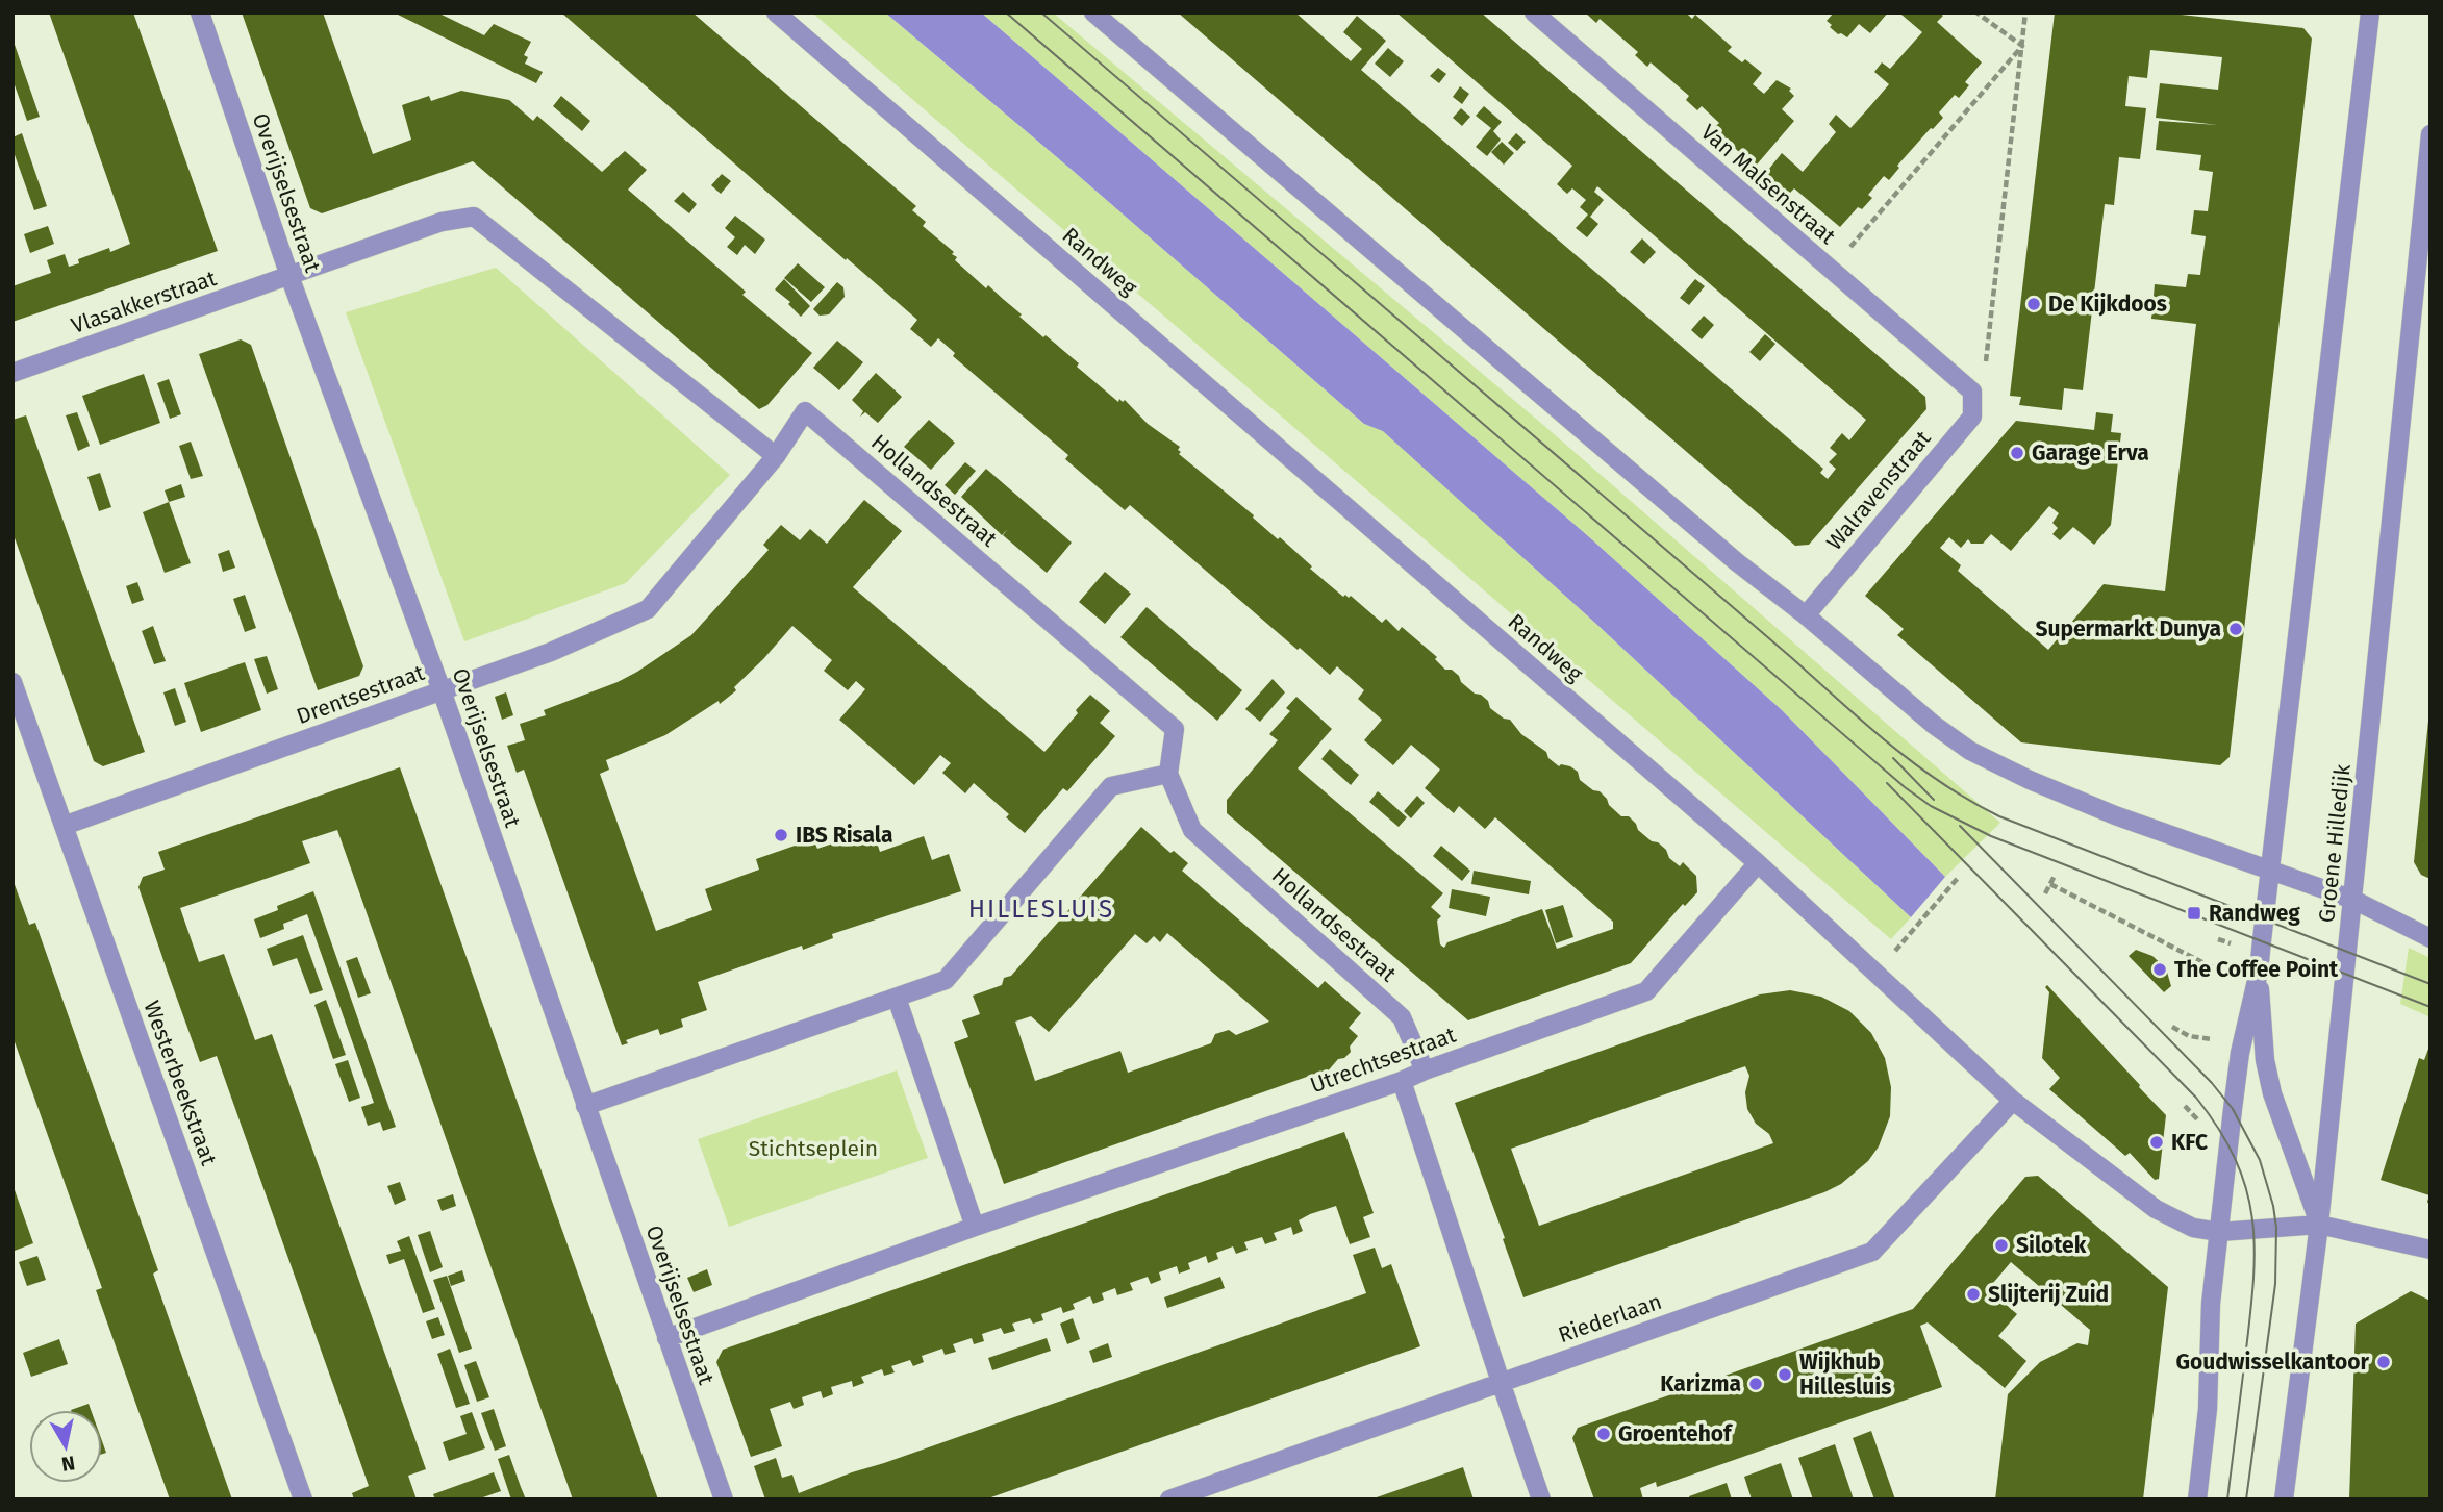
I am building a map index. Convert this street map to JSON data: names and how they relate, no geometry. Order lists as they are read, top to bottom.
{
  "streets": {
    "street": [
      "Van Malsenstraat",
      "Overijselsestraat",
      "Randweg",
      "Vlasakkerstraat",
      "Hollandsestraat",
      "Walravenstraat",
      "Drentsestraat",
      "Groene Hilledijk",
      "Utrechtsestraat",
      "Westerbeekstraat",
      "Riederlaan"
    ]
  },
  "crossings": [
    ["Van Malsenstraat", "Walravenstraat"],
    ["Overijselsestraat", "Vlasakkerstraat"],
    ["Overijselsestraat", "Drentsestraat"],
    ["Randweg", "Groene Hilledijk"],
    ["Randweg", "Utrechtsestraat"],
    ["Randweg", "Riederlaan"],
    ["Hollandsestraat", "Drentsestraat"],
    ["Hollandsestraat", "Utrechtsestraat"],
    ["Drentsestraat", "Westerbeekstraat"]
  ],
  "districts": ["HILLESLUIS"],
  "parks": ["Stichtseplein"],
  "places": {
    "other": [
      "De Kijkdoos",
      "Garage Erva",
      "Supermarkt Dunya",
      "IBS Risala",
      "The Coffee Point",
      "KFC",
      "Silotek",
      "Slijterij Zuid",
      "Goudwisselkantoor",
      "Wijkhub Hillesluis",
      "Karizma",
      "Groentehof"
    ],
    "transit": ["Randweg"]
  },
  "north": "bottom"
}
